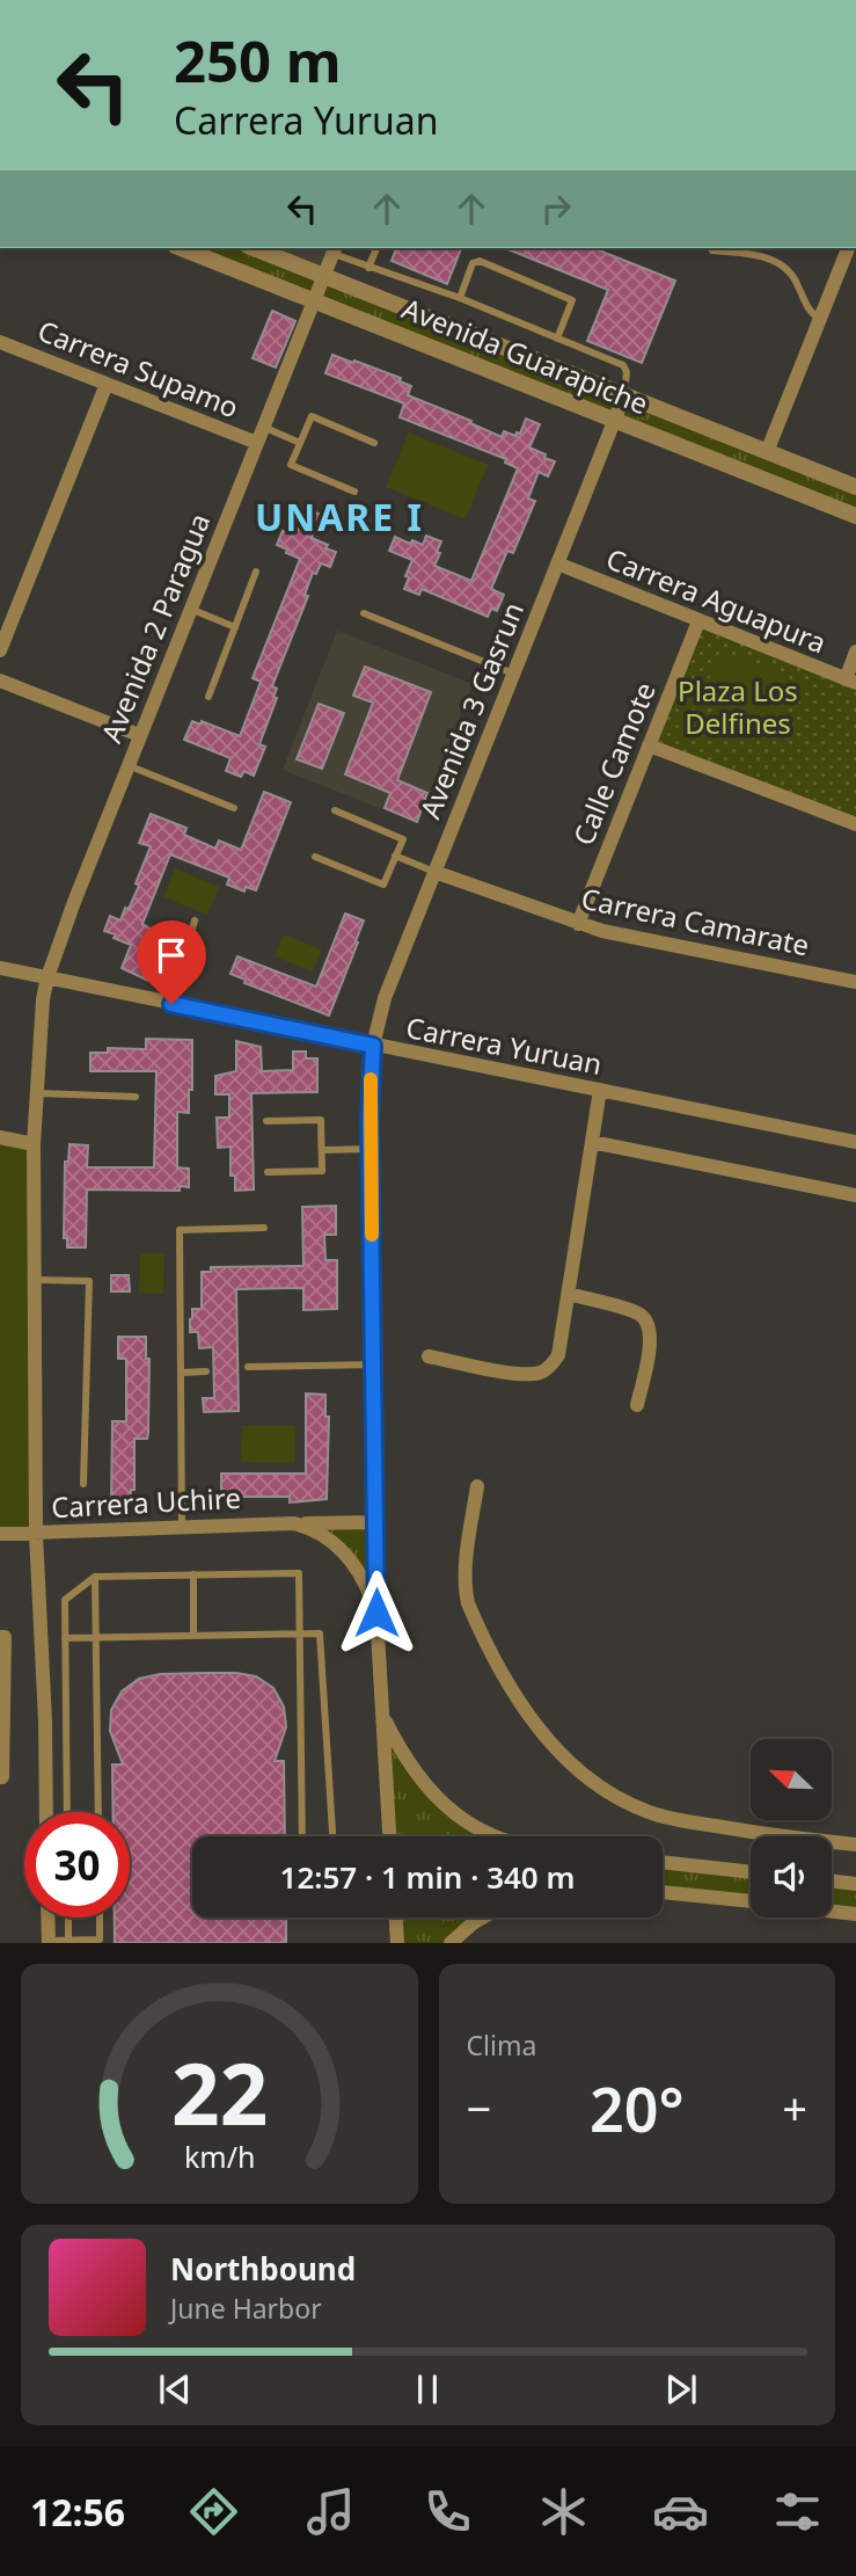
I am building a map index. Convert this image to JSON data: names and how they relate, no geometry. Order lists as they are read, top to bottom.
{
  "streets": {
    "street": [
      "Avenida Guarapiche",
      "Carrera Supamo",
      "Carrera Aguapura",
      "Avenida 2 Paragua",
      "Avenida 3 Gasrun",
      "Calle Camote",
      "Carrera Camarate",
      "Carrera Yuruan",
      "Carrera Uchire"
    ]
  },
  "crossings": [
    ["Avenida Guarapiche", "Avenida 2 Paragua"],
    ["Avenida Guarapiche", "Avenida 3 Gasrun"],
    ["Carrera Supamo", "Avenida 2 Paragua"],
    ["Carrera Aguapura", "Avenida 3 Gasrun"],
    ["Carrera Aguapura", "Calle Camote"],
    ["Avenida 2 Paragua", "Carrera Yuruan"],
    ["Avenida 2 Paragua", "Carrera Uchire"],
    ["Avenida 3 Gasrun", "Carrera Camarate"],
    ["Avenida 3 Gasrun", "Carrera Yuruan"],
    ["Avenida 3 Gasrun", "Carrera Uchire"],
    ["Calle Camote", "Carrera Camarate"]
  ],
  "districts": ["UNARE I"],
  "parks": ["Plaza Los Delfines"],
  "north": "top left",
  "page": {
    "turn": ["250 m", "Carrera Yuruan"],
    "limit": "30",
    "trip": "12:57 · 1 min · 340 m",
    "tile": "Clima",
    "heat": ["−", "20°", "+"],
    "song": ["Northbound", "June Harbor"],
    "tabs": "12:56",
    "gauge": ["22", "km/h"]
  }
}
